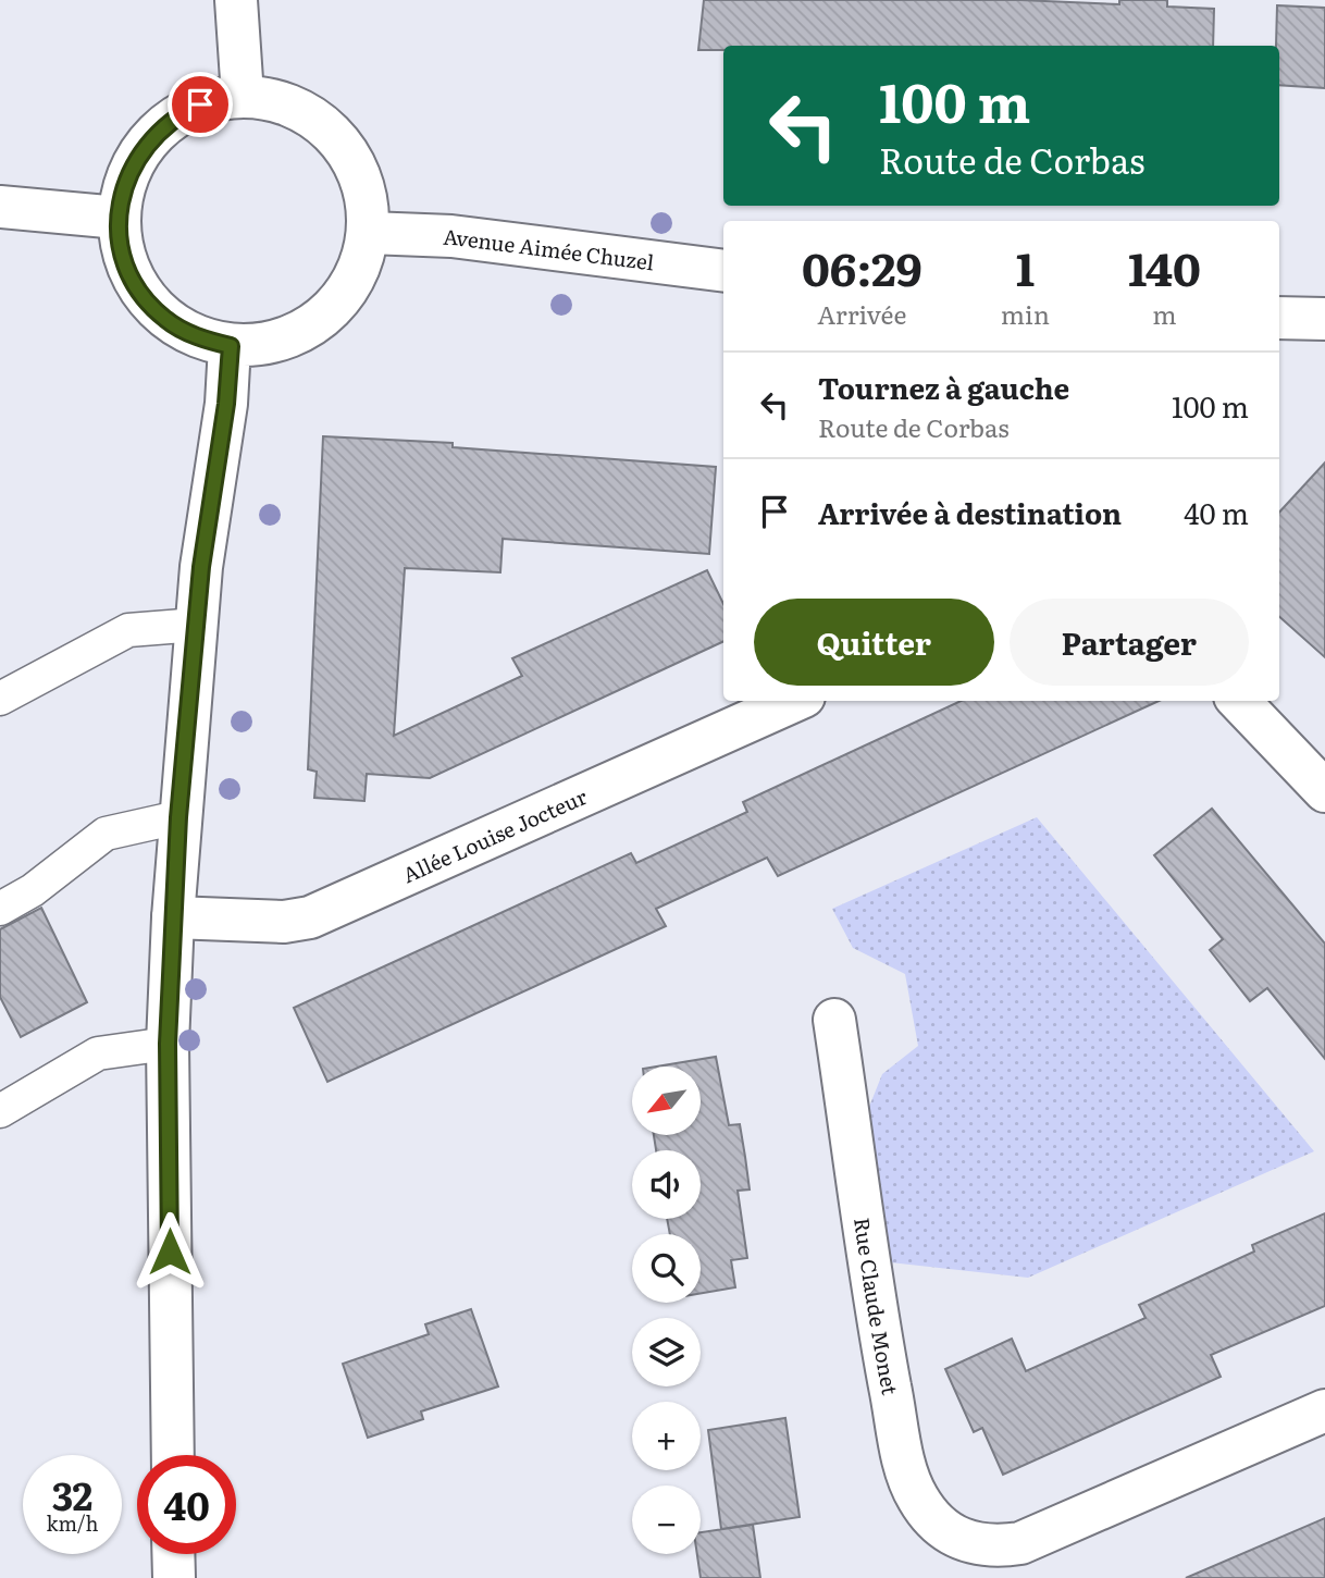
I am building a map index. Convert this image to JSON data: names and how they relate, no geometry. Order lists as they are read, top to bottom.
{
  "streets": {
    "street": ["Avenue Aimée Chuzel", "Allée Louise Jocteur", "Rue Claude Monet"]
  },
  "north": "bottom left",
  "page": {
    "turn": ["100 m", "Route de Corbas"],
    "eta": [
      "06:29",
      "Arrivée",
      "1",
      "min",
      "140",
      "m"
    ],
    "list": [
      {
        "name": "Tournez à gauche",
        "note": "Route de Corbas",
        "value": "100 m"
      },
      {
        "name": "Arrivée à destination",
        "value": "40 m"
      }
    ],
    "buttons": ["Quitter", "Partager"],
    "map_buttons": ["+", "−"],
    "speed": "32 km/h",
    "limit": "40"
  }
}
